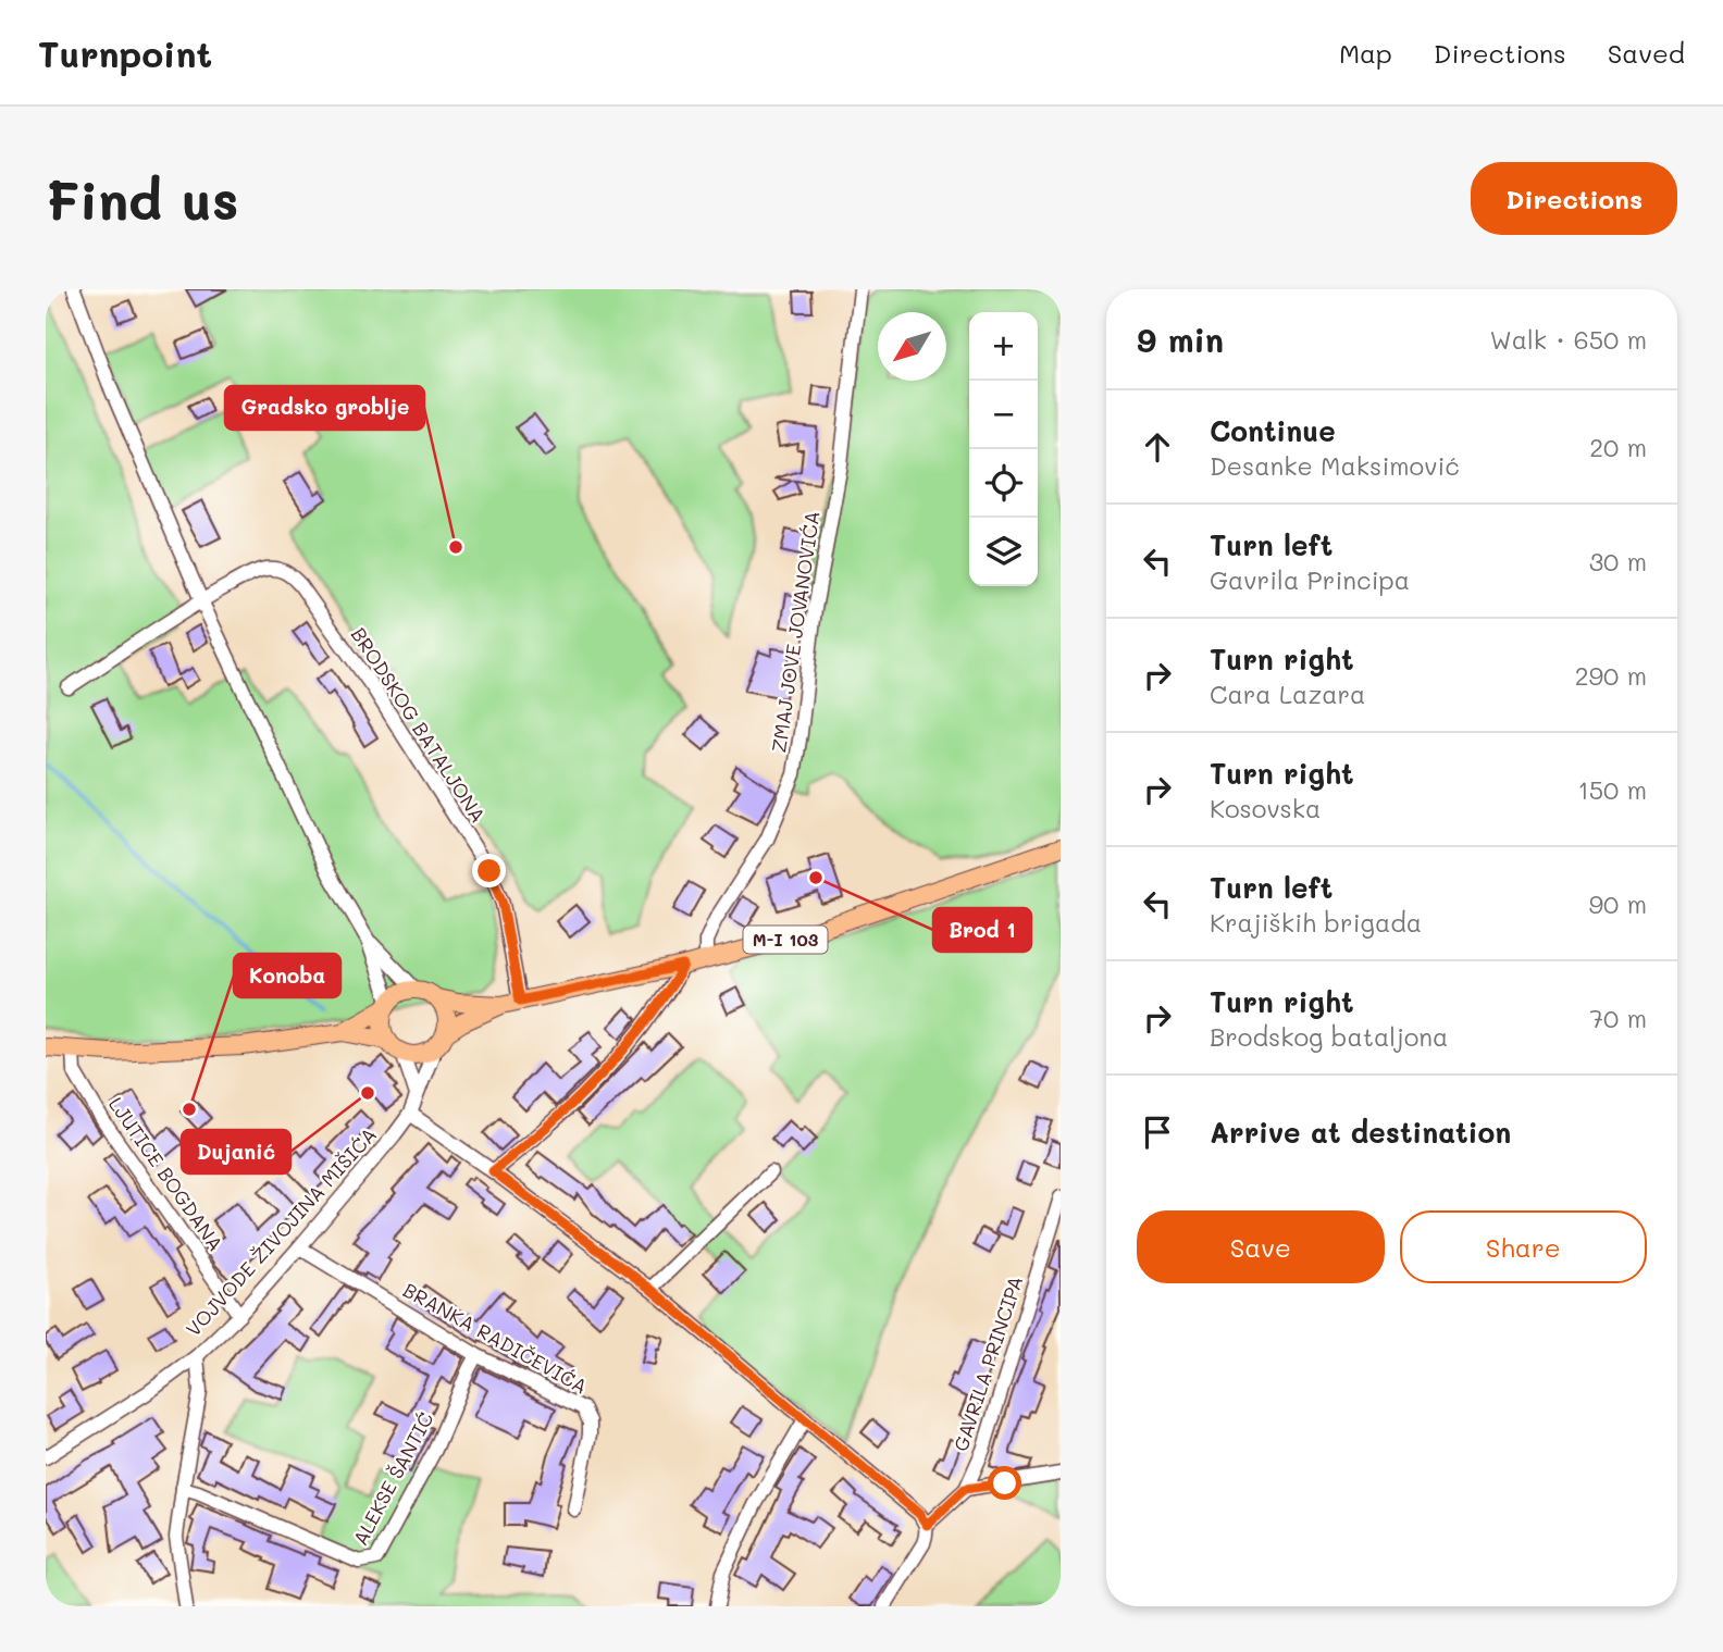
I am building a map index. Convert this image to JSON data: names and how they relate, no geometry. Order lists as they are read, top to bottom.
{
  "streets": {
    "main road": ["M-I 103"],
    "street": [
      "ZMAJ JOVE JOVANOVIĆA",
      "BRODSKOG BATALJONA",
      "LJUTICE BOGDANA",
      "VOJVODE ŽIVOJINA MIŠIĆA",
      "BRANKA RADIČEVIĆA",
      "GAVRILA PRINCIPA",
      "ALEKSE ŠANTIĆ"
    ]
  },
  "crossings": [
    ["ZMAJ JOVE JOVANOVIĆA", "M-I 103"],
    ["BRODSKOG BATALJONA", "M-I 103"],
    ["M-I 103", "VOJVODE ŽIVOJINA MIŠIĆA"],
    ["LJUTICE BOGDANA", "VOJVODE ŽIVOJINA MIŠIĆA"],
    ["VOJVODE ŽIVOJINA MIŠIĆA", "BRANKA RADIČEVIĆA"],
    ["BRANKA RADIČEVIĆA", "ALEKSE ŠANTIĆ"]
  ],
  "places": [
    "Gradsko groblje",
    "Brod 1",
    "Dujanić",
    "Konoba"
  ],
  "north": "bottom left",
  "page": {
    "header": "Turnpoint",
    "nav": ["Map", "Directions", "Saved"],
    "buttons": [
      "Directions",
      ["Save", "Share"]
    ],
    "title": "Find us",
    "heading": ["9 min", "Walk · 650 m"],
    "map_buttons": ["+", "−"],
    "list": [
      ["Continue", "Desanke Maksimović", "20 m"],
      ["Turn left", "Gavrila Principa", "30 m"],
      ["Turn right", "Cara Lazara", "290 m"],
      ["Turn right", "Kosovska", "150 m"],
      ["Turn left", "Krajiških brigada", "90 m"],
      ["Turn right", "Brodskog bataljona", "70 m"],
      "Arrive at destination"
    ]
  }
}
